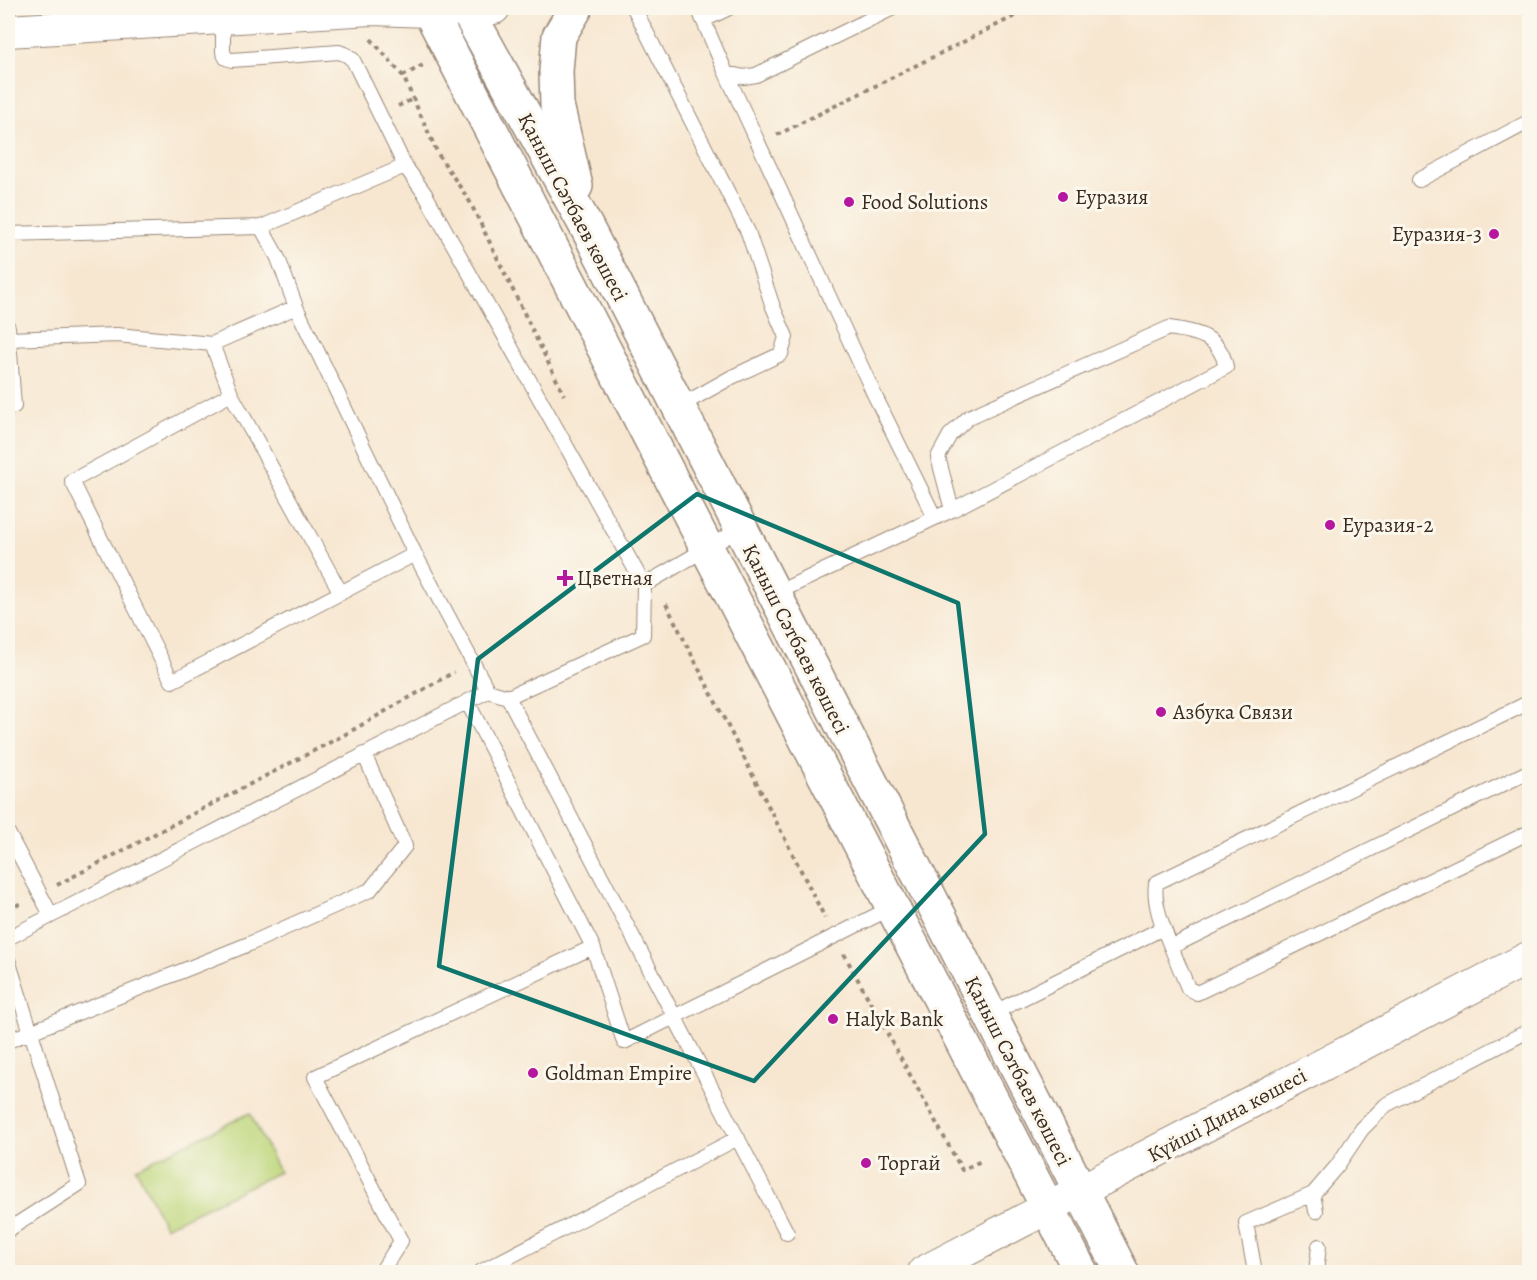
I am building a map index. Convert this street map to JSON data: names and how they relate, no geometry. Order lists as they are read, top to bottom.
{
  "streets": {
    "main road": ["Қаныш Сәтбаев көшесі"],
    "street": ["Күйші Дина көшесі"]
  },
  "crossings": [
    ["Қаныш Сәтбаев көшесі", "Күйші Дина көшесі"]
  ],
  "places": {
    "other": [
      "Еуразия",
      "Food Solutions",
      "Еуразия-3",
      "Еуразия-2",
      "Азбука Связи",
      "Halyk Bank",
      "Goldman Empire",
      "Торгай"
    ],
    "health": ["Цветная"]
  }
}
